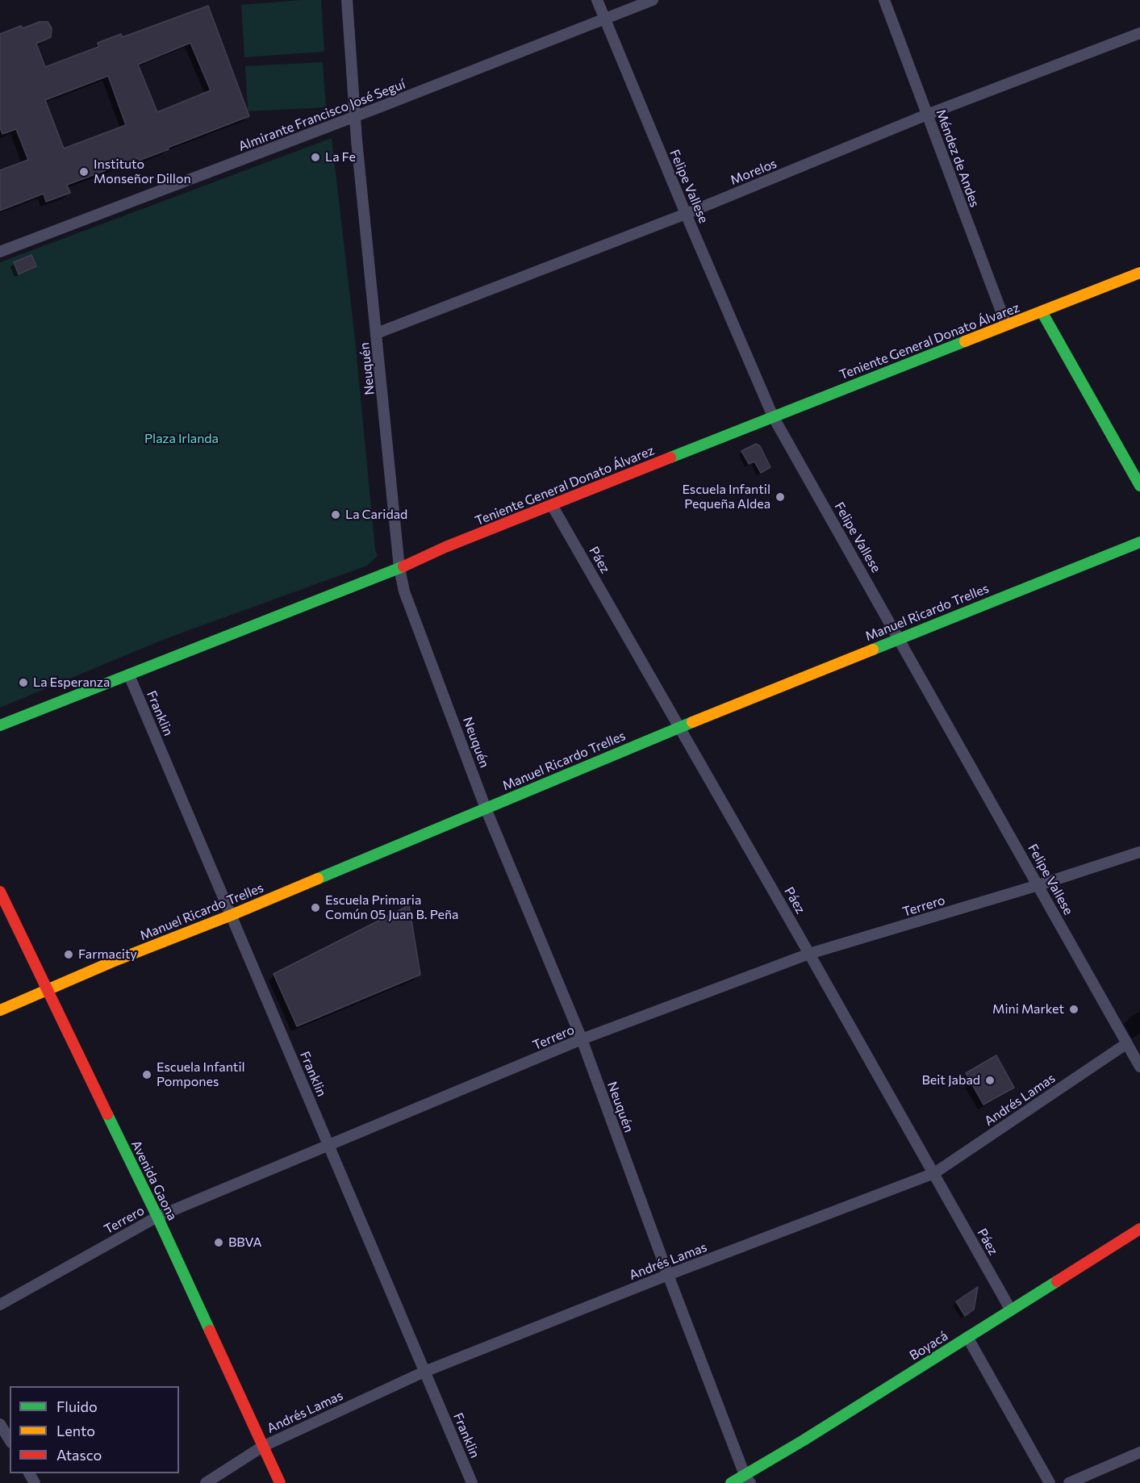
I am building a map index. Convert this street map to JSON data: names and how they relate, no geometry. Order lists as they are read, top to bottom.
{
  "streets": {
    "street": [
      "Almirante Francisco José Seguí",
      "Méndez de Andes",
      "Morelos",
      "Felipe Vallese",
      "Teniente General Donato Álvarez",
      "Neuquén",
      "Páez",
      "Manuel Ricardo Trelles",
      "Franklin",
      "Terrero",
      "Andrés Lamas",
      "Avenida Gaona",
      "Boyacá"
    ]
  },
  "crossings": [
    ["Almirante Francisco José Seguí", "Felipe Vallese"],
    ["Almirante Francisco José Seguí", "Neuquén"],
    ["Méndez de Andes", "Morelos"],
    ["Méndez de Andes", "Teniente General Donato Álvarez"],
    ["Morelos", "Felipe Vallese"],
    ["Morelos", "Neuquén"],
    ["Felipe Vallese", "Teniente General Donato Álvarez"],
    ["Felipe Vallese", "Manuel Ricardo Trelles"],
    ["Felipe Vallese", "Terrero"],
    ["Felipe Vallese", "Andrés Lamas"],
    ["Teniente General Donato Álvarez", "Neuquén"],
    ["Teniente General Donato Álvarez", "Páez"],
    ["Teniente General Donato Álvarez", "Franklin"],
    ["Neuquén", "Manuel Ricardo Trelles"],
    ["Neuquén", "Terrero"],
    ["Neuquén", "Andrés Lamas"],
    ["Neuquén", "Boyacá"],
    ["Páez", "Manuel Ricardo Trelles"],
    ["Páez", "Terrero"],
    ["Páez", "Andrés Lamas"],
    ["Páez", "Boyacá"],
    ["Manuel Ricardo Trelles", "Franklin"],
    ["Manuel Ricardo Trelles", "Avenida Gaona"],
    ["Franklin", "Terrero"],
    ["Franklin", "Andrés Lamas"],
    ["Terrero", "Avenida Gaona"],
    ["Andrés Lamas", "Avenida Gaona"]
  ],
  "parks": ["Plaza Irlanda"],
  "places": [
    "La Fe",
    "Instituto Monseñor Dillon",
    "Escuela Infantil Pequeña Aldea",
    "La Caridad",
    "La Esperanza",
    "Escuela Primaria Común 05 Juan B. Peña",
    "Farmacity",
    "Mini Market",
    "Escuela Infantil Pompones",
    "Beit Jabad",
    "BBVA"
  ],
  "legend": ["Fluido", "Lento", "Atasco"]
}
